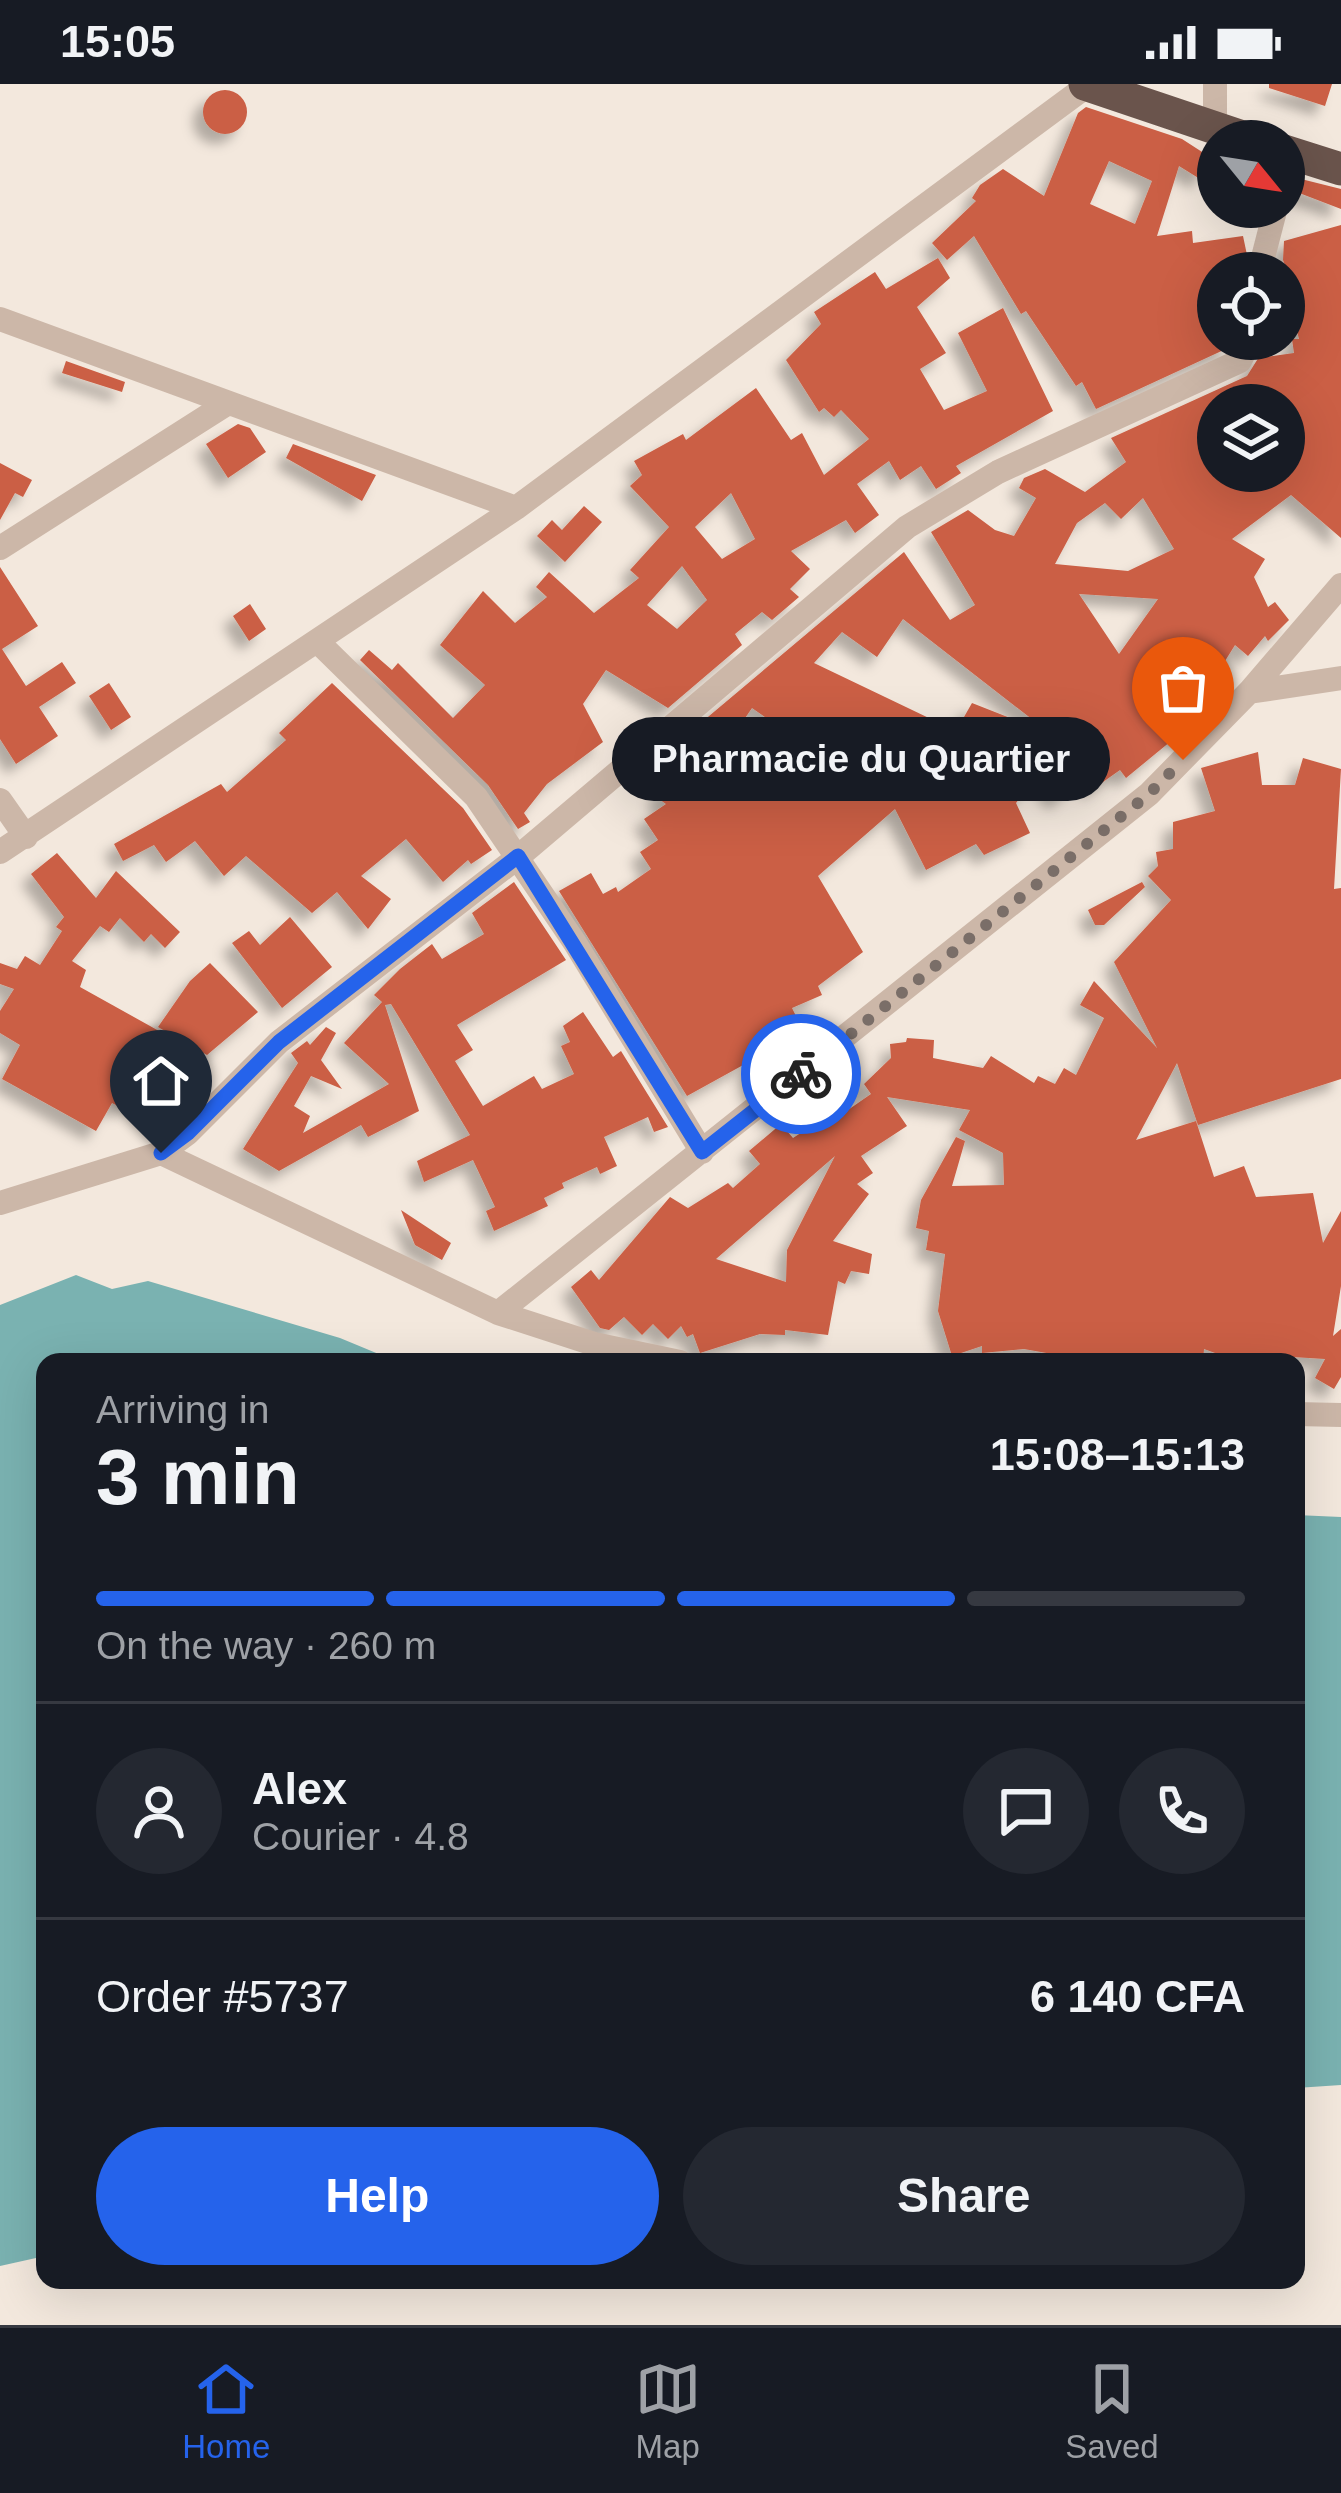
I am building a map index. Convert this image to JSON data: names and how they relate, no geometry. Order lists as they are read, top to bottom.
{
  "places": ["Pharmacie du Quartier"],
  "north": "bottom right",
  "page": {
    "status": "15:05",
    "bubble": "Pharmacie du Quartier",
    "heading": ["3 min", "Arriving in", "15:08–15:13"],
    "panel": [
      "Alex",
      "Courier · 4.8",
      "Order #5737",
      "6 140 CFA"
    ],
    "bar": "On the way · 260 m",
    "buttons": ["Help", "Share"],
    "tabs": ["Home", "Map", "Saved"]
  }
}
